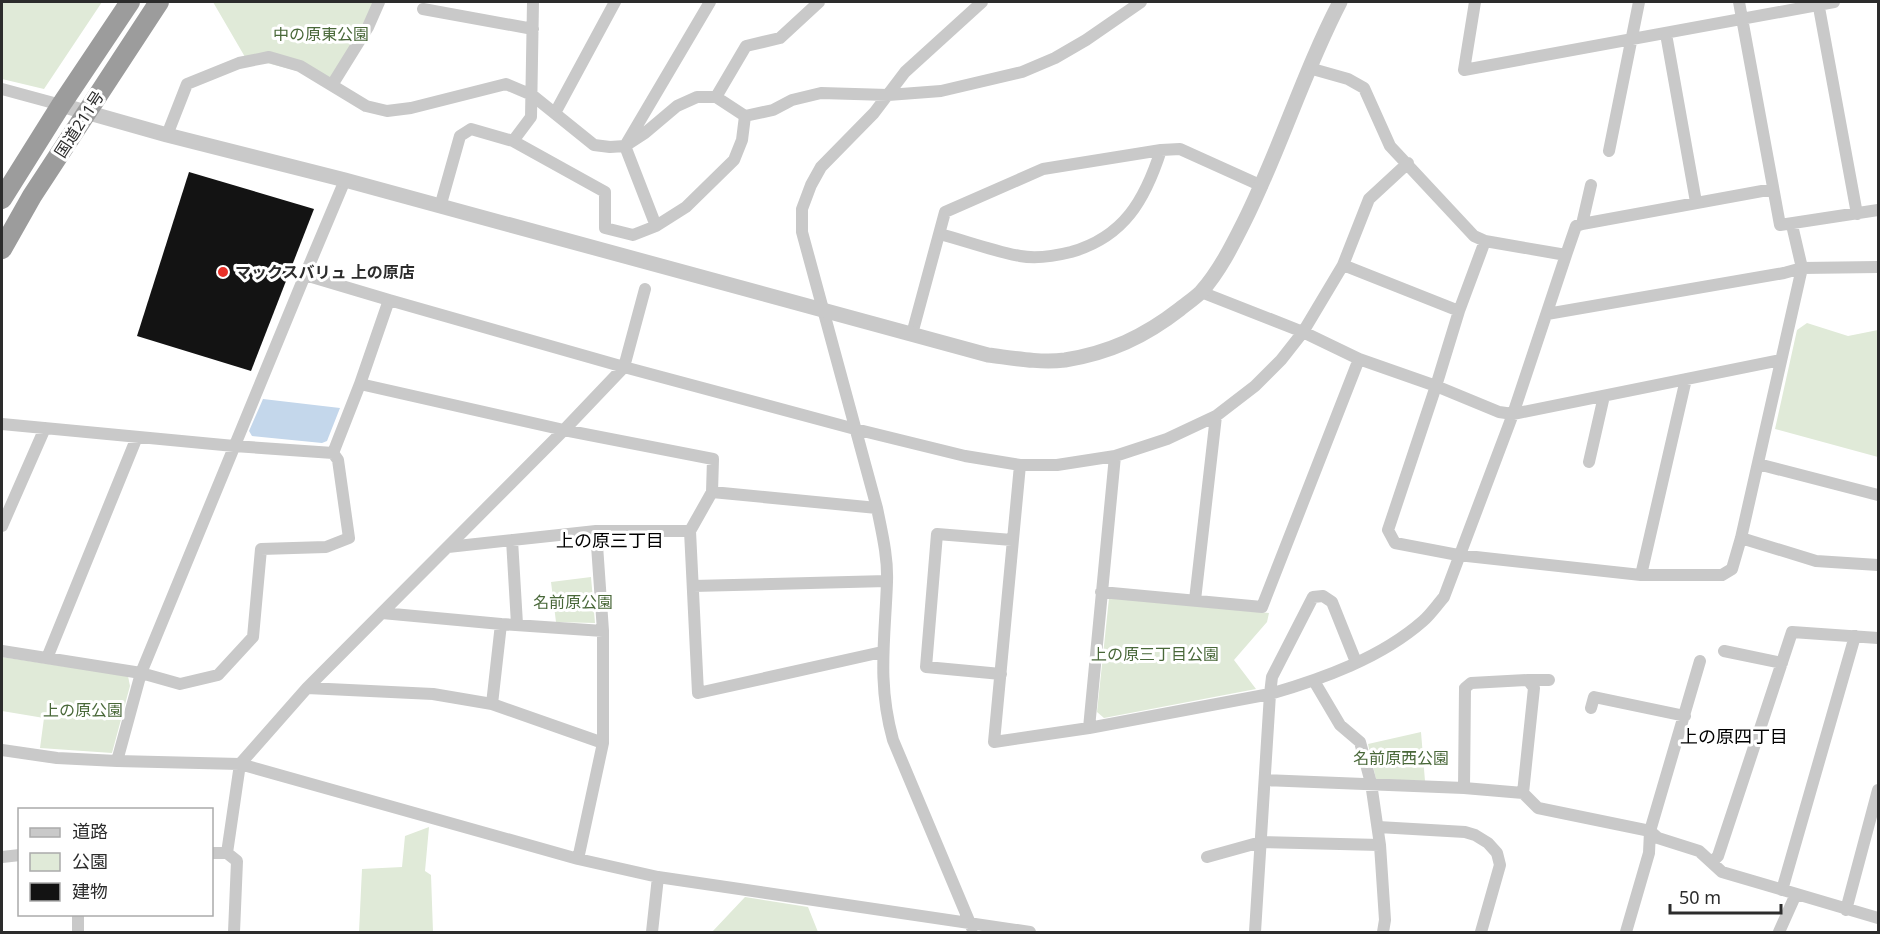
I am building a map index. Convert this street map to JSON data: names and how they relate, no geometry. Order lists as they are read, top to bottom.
{
  "streets": {
    "highway": ["国道211号"]
  },
  "districts": ["上の原三丁目", "上の原四丁目"],
  "parks": [
    "中の原東公園",
    "名前原公園",
    "上の原三丁目公園",
    "上の原公園",
    "名前原西公園"
  ],
  "places": ["マックスバリュ 上の原店"],
  "legend": ["道路", "公園", "建物"],
  "scale_bar": "50 m"
}
